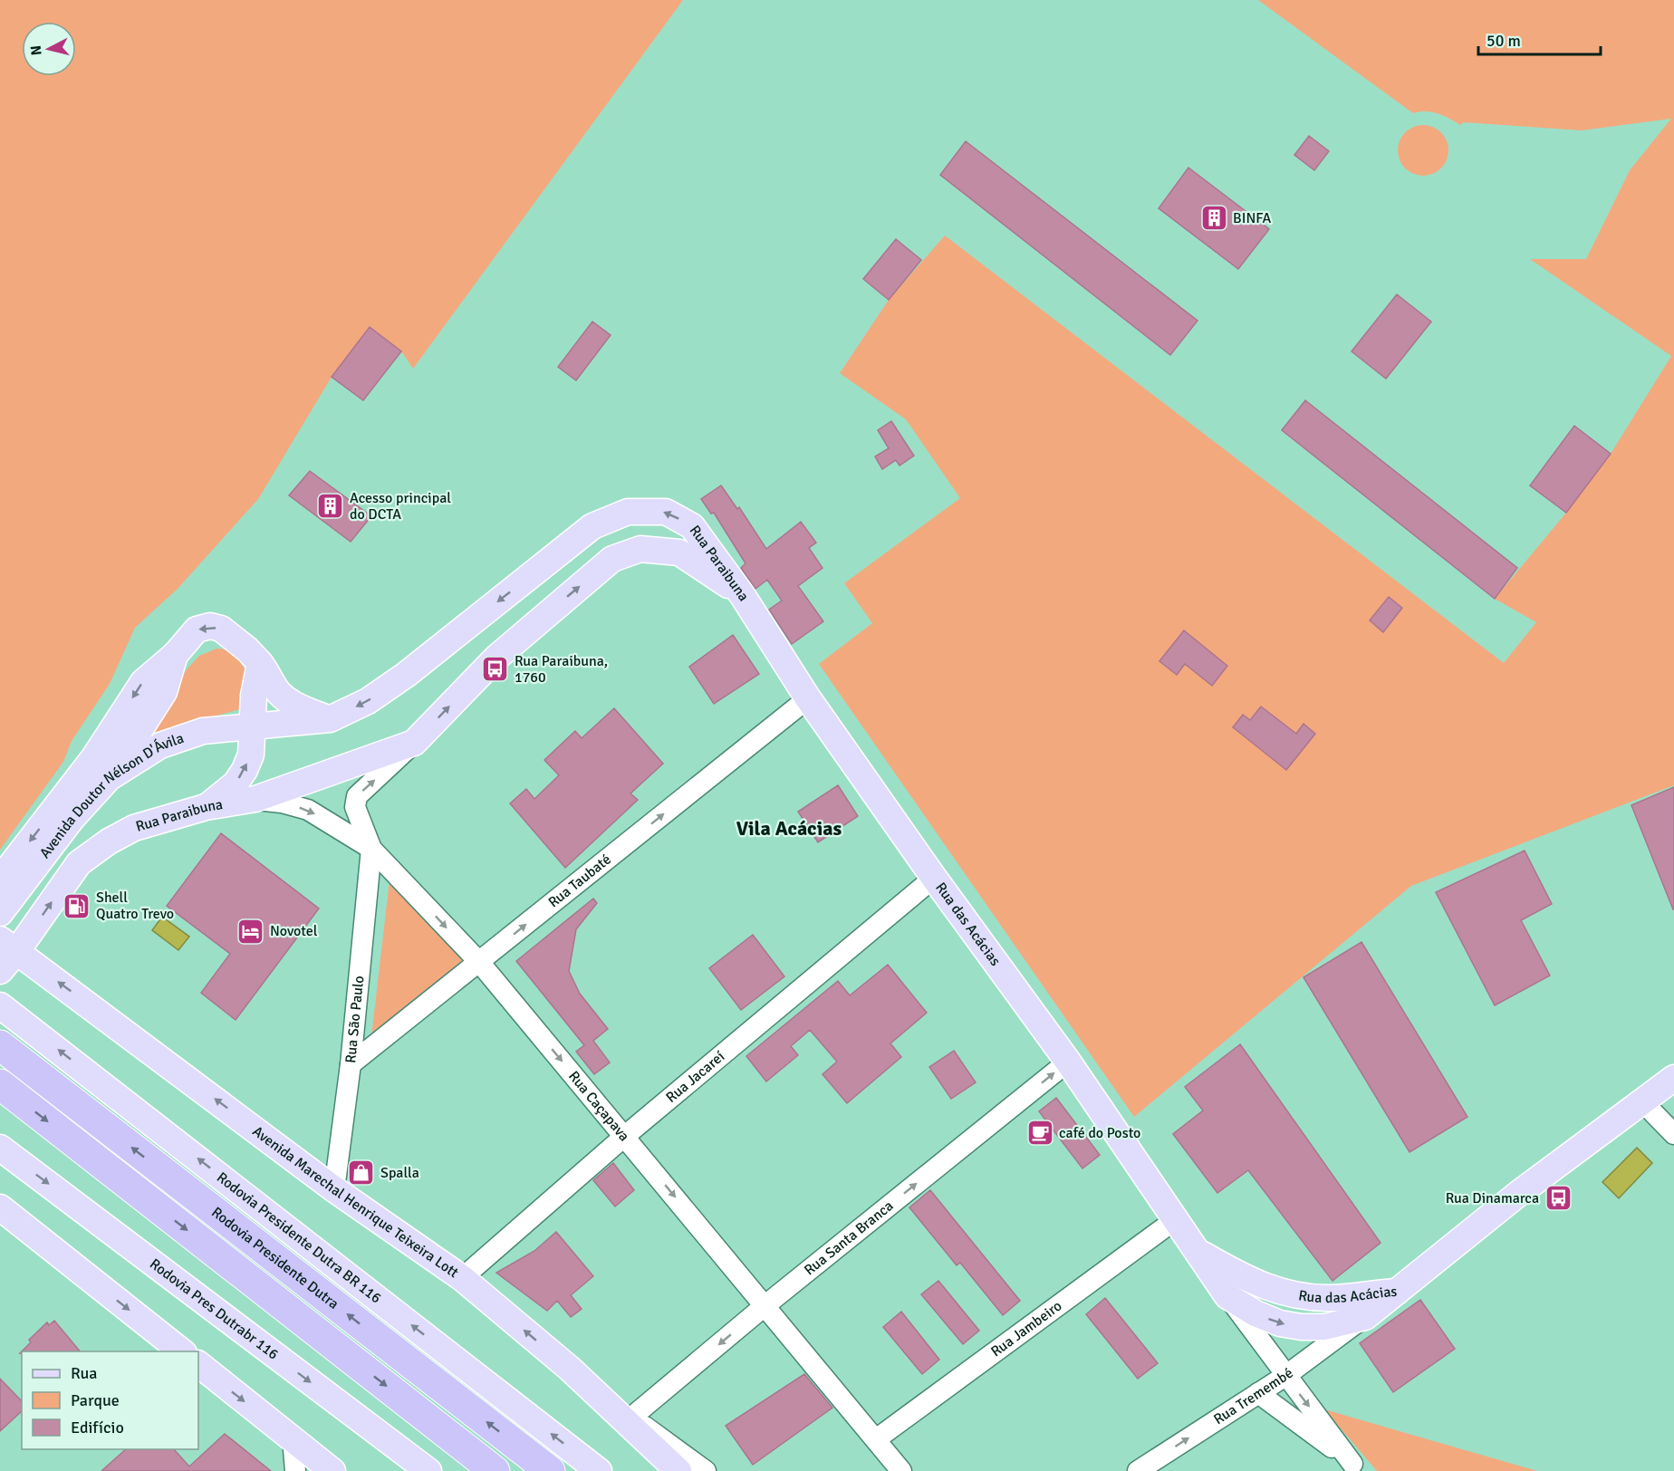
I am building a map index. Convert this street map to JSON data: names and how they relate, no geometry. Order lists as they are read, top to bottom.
{
  "streets": {
    "highway": ["Rodovia Presidente Dutra"],
    "main road": [
      "Rua Paraibuna",
      "Avenida Doutor Nélson D'Ávila",
      "Rua das Acácias",
      "Avenida Marechal Henrique Teixeira Lott",
      "Rodovia Presidente Dutra BR 116",
      "Rodovia Pres Dutrabr 116"
    ],
    "street": [
      "Rua Taubaté",
      "Rua São Paulo",
      "Rua Jacareí",
      "Rua Caçapava",
      "Rua Santa Branca",
      "Rua Jambeiro",
      "Rua Tremembé"
    ]
  },
  "crossings": [
    ["Rua Paraibuna", "Avenida Doutor Nélson D'Ávila"],
    ["Rua Paraibuna", "Rua das Acácias"],
    ["Rua Paraibuna", "Rua São Paulo"],
    ["Rua Paraibuna", "Rua Caçapava"],
    ["Rua Paraibuna", "Avenida Marechal Henrique Teixeira Lott"],
    ["Rua Taubaté", "Rua das Acácias"],
    ["Rua Taubaté", "Rua São Paulo"],
    ["Rua Taubaté", "Rua Caçapava"],
    ["Rua das Acácias", "Rua Jacareí"],
    ["Rua das Acácias", "Rua Santa Branca"],
    ["Rua das Acácias", "Rua Jambeiro"],
    ["Rua das Acácias", "Rua Tremembé"],
    ["Rua São Paulo", "Rua Caçapava"],
    ["Rua São Paulo", "Avenida Marechal Henrique Teixeira Lott"],
    ["Rua Jacareí", "Rua Caçapava"],
    ["Rua Jacareí", "Avenida Marechal Henrique Teixeira Lott"],
    ["Rua Caçapava", "Rua Santa Branca"],
    ["Rua Caçapava", "Rua Jambeiro"],
    ["Avenida Marechal Henrique Teixeira Lott", "Rua Santa Branca"]
  ],
  "one_way": ["Rua Taubaté", "Rua Caçapava", "Rua Tremembé"],
  "districts": ["Vila Acácias"],
  "places": {
    "building": ["BINFA", "Acesso principal do DCTA"],
    "bus stop": ["Rua Paraibuna, 1760", "Rua Dinamarca"],
    "fuel station": ["Shell Quatro Trevo"],
    "hotel": ["Novotel"],
    "cafe": ["café do Posto"],
    "shop": ["Spalla"]
  },
  "legend": ["Rua", "Parque", "Edifício"],
  "scale_bar": "50 m",
  "north": "left"
}
